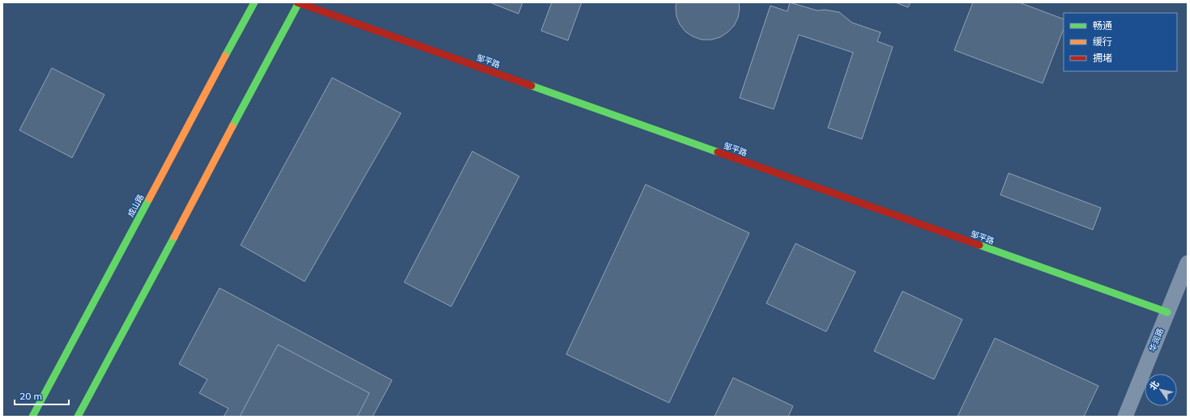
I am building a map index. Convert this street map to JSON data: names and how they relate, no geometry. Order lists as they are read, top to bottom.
{
  "streets": {
    "main road": ["邹平路", "成山路"],
    "street": ["华润路"]
  },
  "crossings": [
    ["邹平路", "华润路"]
  ],
  "legend": ["畅通", "缓行", "拥堵"],
  "scale_bar": "20 m",
  "north": "top left"
}
